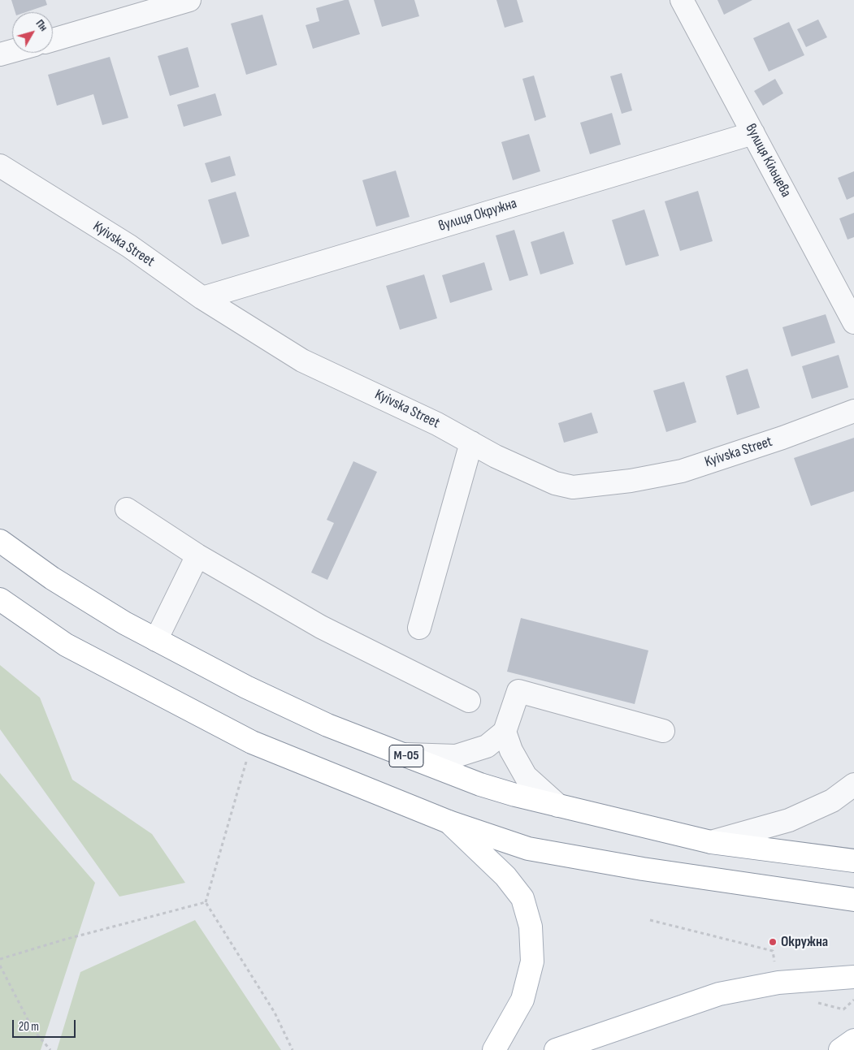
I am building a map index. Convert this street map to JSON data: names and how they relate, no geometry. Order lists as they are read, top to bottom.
{
  "streets": {
    "main road": ["М-05"],
    "street": ["вулиця Кільцева", "вулиця Окружна", "Kyivska Street"]
  },
  "crossings": [
    ["вулиця Кільцева", "вулиця Окружна"],
    ["вулиця Окружна", "Kyivska Street"]
  ],
  "places": ["Окружна"],
  "scale_bar": "20 m",
  "north": "top right"
}
